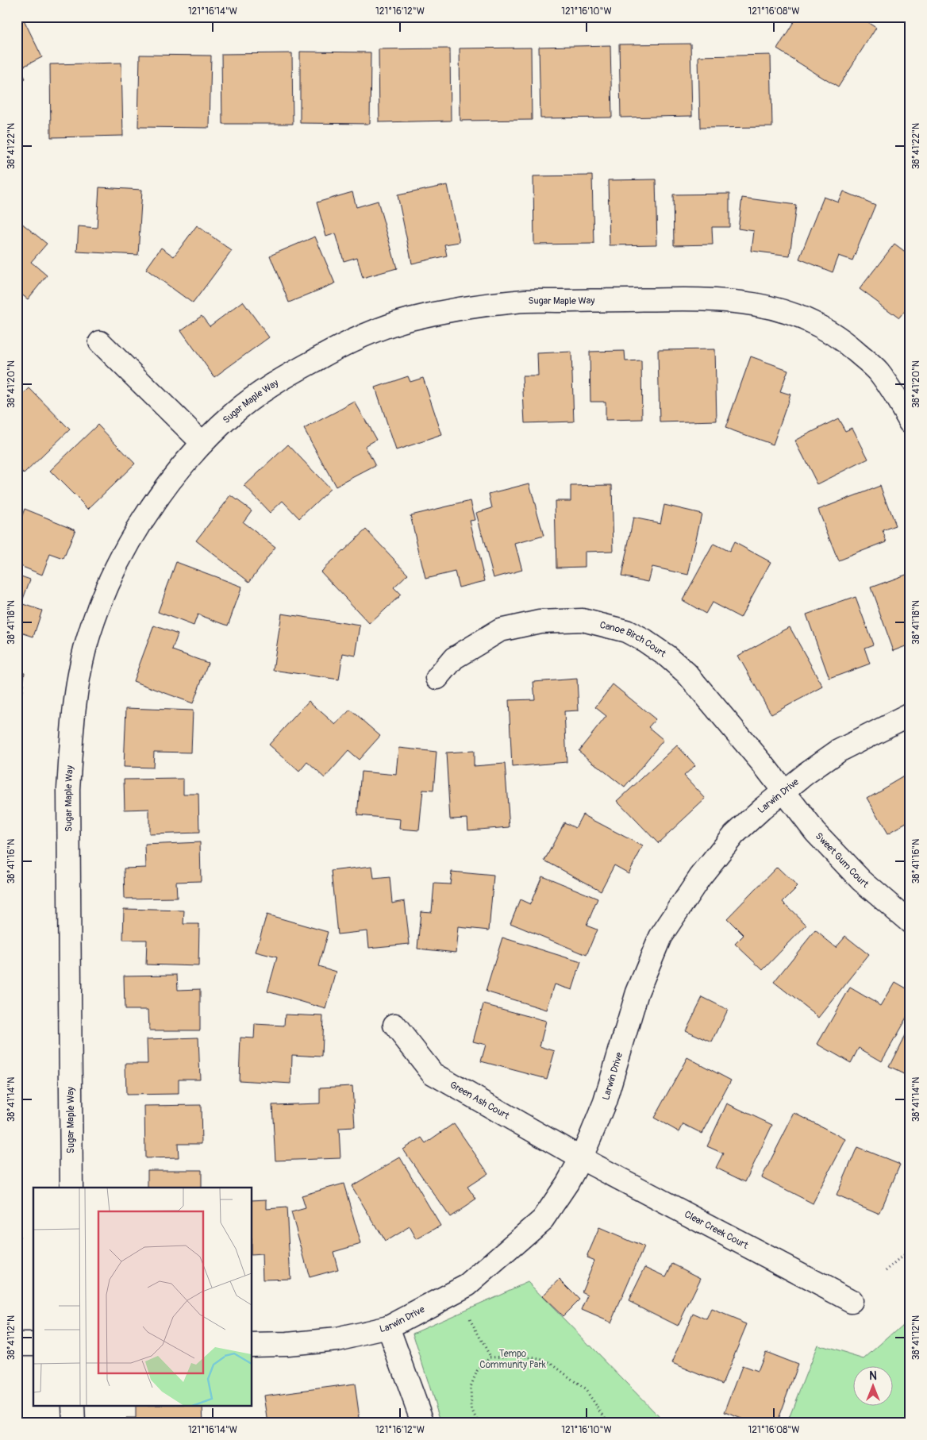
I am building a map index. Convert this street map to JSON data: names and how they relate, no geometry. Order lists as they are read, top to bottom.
{
  "streets": {
    "street": [
      "Sugar Maple Way",
      "Canoe Birch Court",
      "Larwin Drive",
      "Sweet Gum Court",
      "Green Ash Court",
      "Clear Creek Court"
    ]
  },
  "crossings": [
    ["Canoe Birch Court", "Larwin Drive"],
    ["Canoe Birch Court", "Sweet Gum Court"],
    ["Larwin Drive", "Sweet Gum Court"],
    ["Larwin Drive", "Green Ash Court"],
    ["Larwin Drive", "Clear Creek Court"],
    ["Green Ash Court", "Clear Creek Court"]
  ],
  "parks": ["Tempo Community Park"],
  "north": "top",
  "coordinates": [
    "121°16'14\"W",
    "121°16'12\"W",
    "121°16'10\"W",
    "121°16'08\"W",
    "38°41'22\"N",
    "38°41'20\"N",
    "38°41'18\"N",
    "38°41'16\"N",
    "38°41'14\"N",
    "38°41'12\"N"
  ]
}
